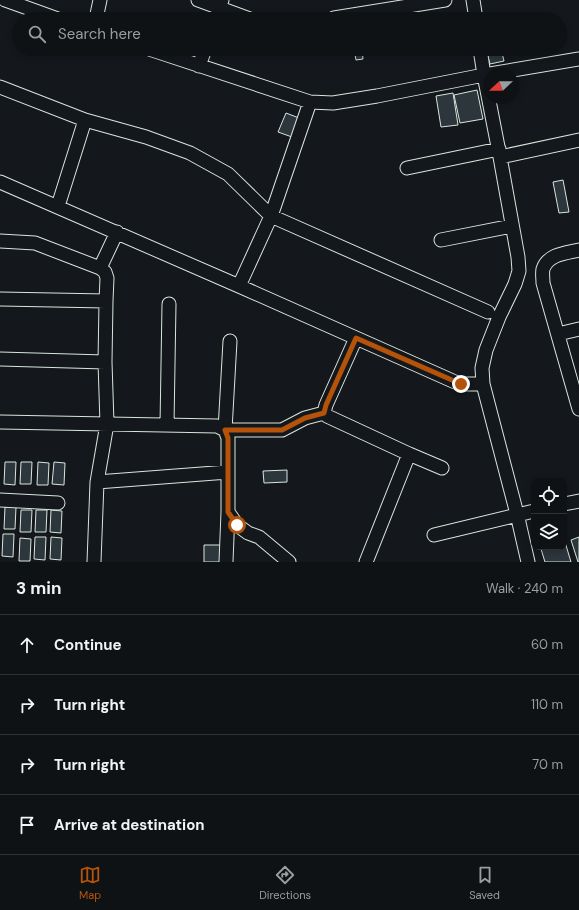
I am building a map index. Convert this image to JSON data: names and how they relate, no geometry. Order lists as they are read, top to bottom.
{
  "north": "left",
  "page": {
    "search": "Search here",
    "heading": ["3 min", "Walk · 240 m"],
    "list": [
      ["Continue", "60 m"],
      ["Turn right", "110 m"],
      ["Turn right", "70 m"],
      "Arrive at destination"
    ],
    "nav": ["Map", "Directions", "Saved"]
  }
}
